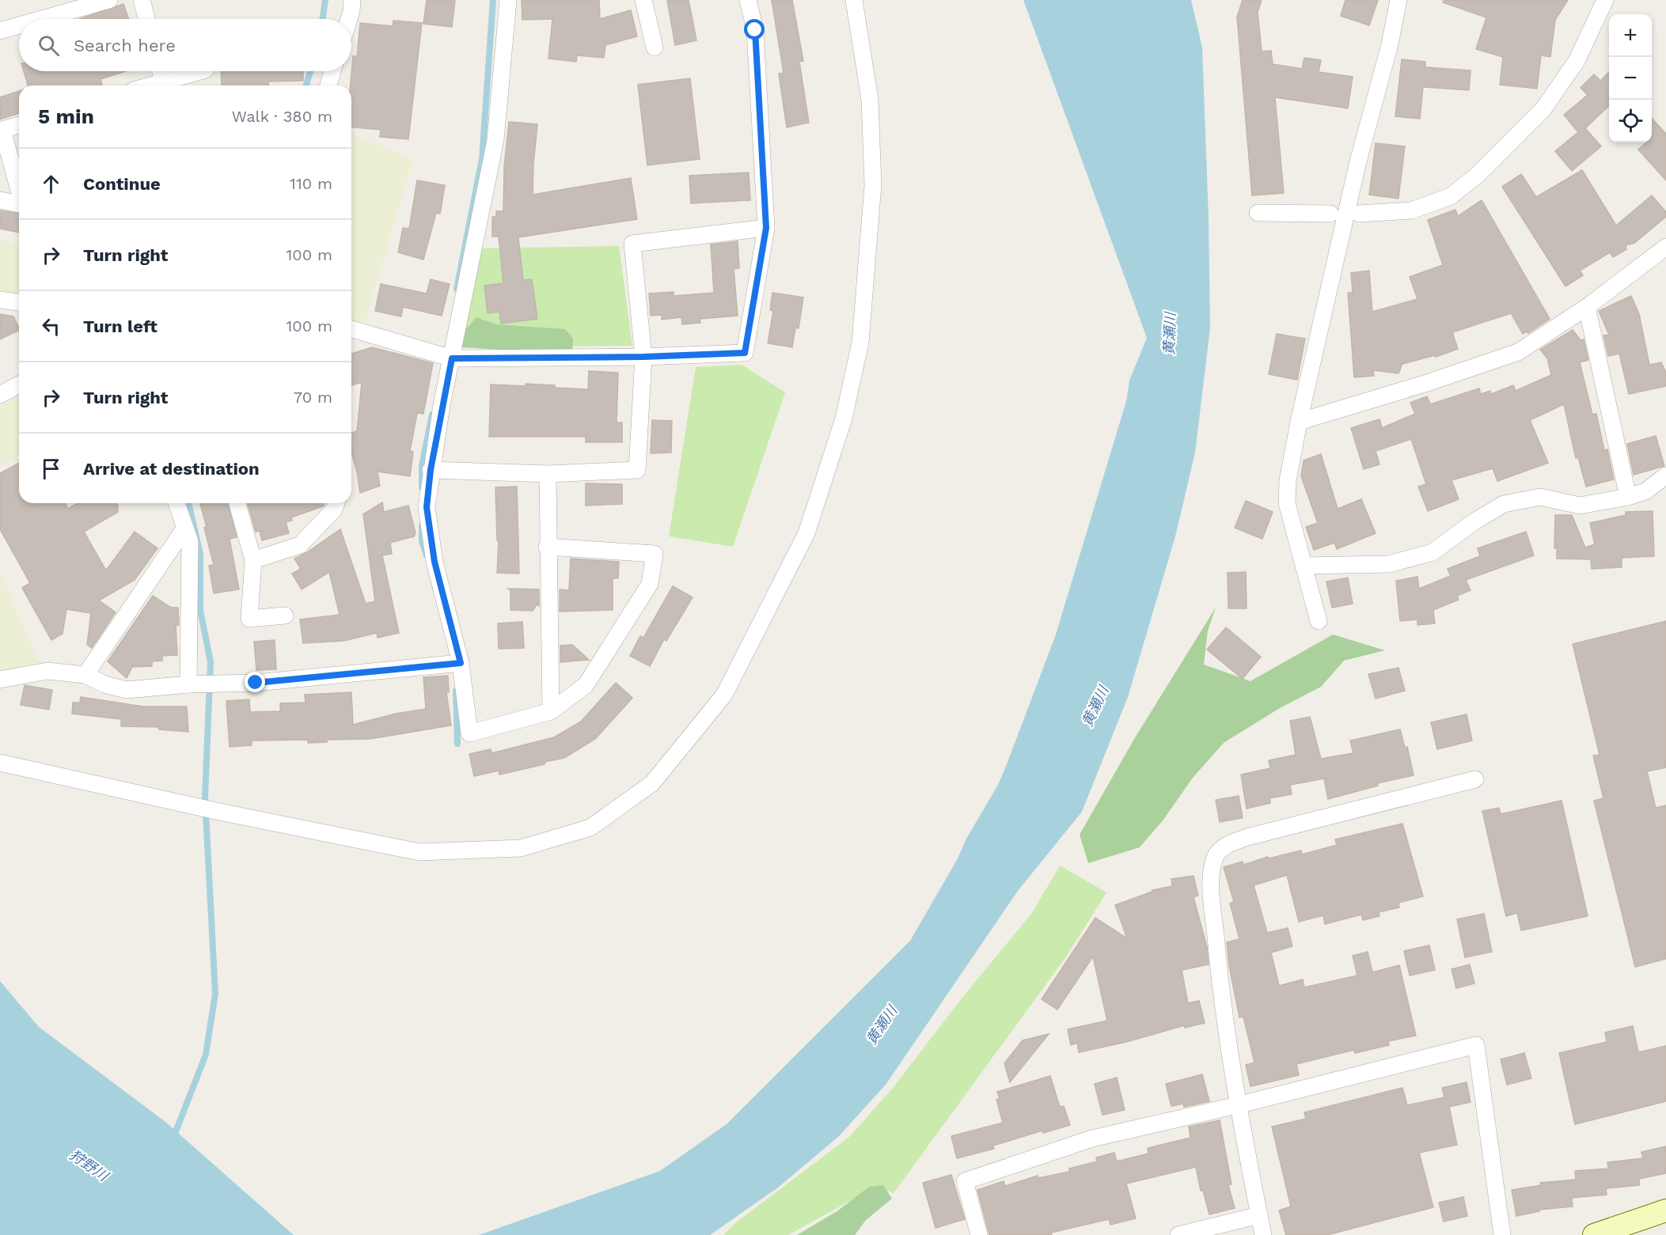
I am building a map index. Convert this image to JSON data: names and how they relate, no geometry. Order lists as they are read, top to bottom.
{
  "water": ["黄瀬川", "狩野川"],
  "page": {
    "map_buttons": ["+", "−"],
    "search": "Search here",
    "heading": ["5 min", "Walk · 380 m"],
    "list": [
      ["Continue", "110 m"],
      ["Turn right", "100 m"],
      ["Turn left", "100 m"],
      ["Turn right", "70 m"],
      "Arrive at destination"
    ]
  }
}
